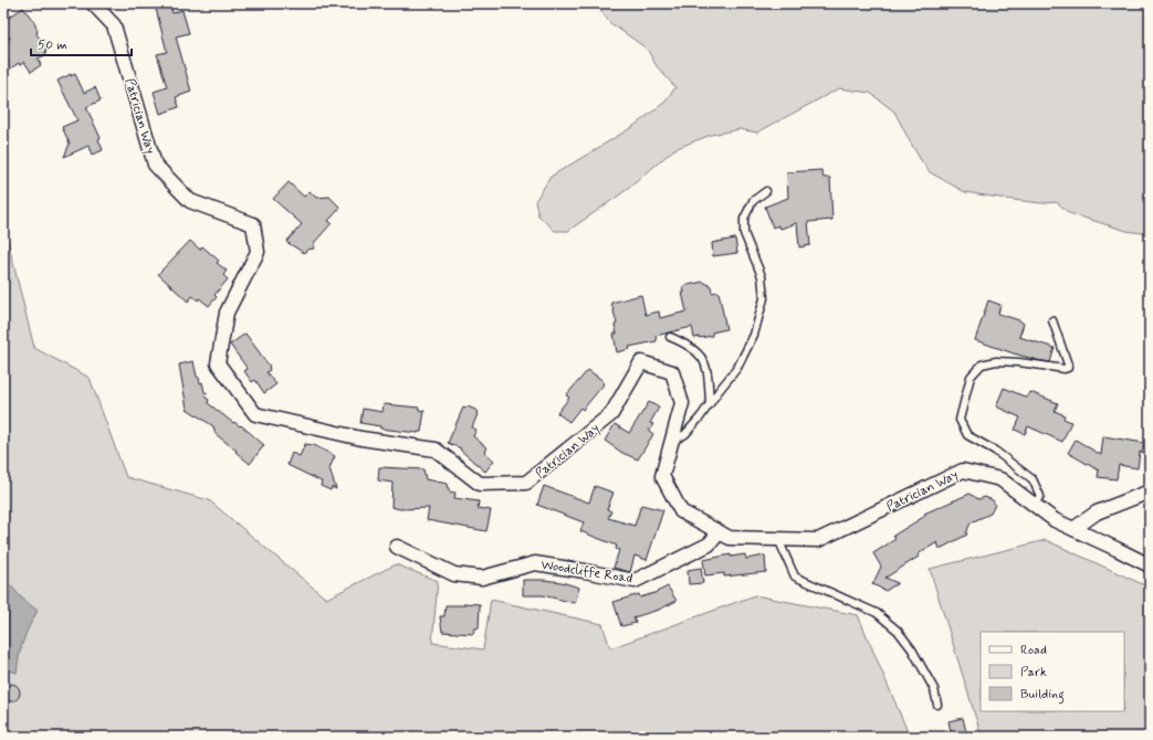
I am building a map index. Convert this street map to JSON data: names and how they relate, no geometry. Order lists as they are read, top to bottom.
{
  "streets": {
    "street": ["Patrician Way", "Woodcliffe Road"]
  },
  "crossings": [
    ["Patrician Way", "Woodcliffe Road"]
  ],
  "legend": ["Road", "Park", "Building"],
  "scale_bar": "50 m"
}
